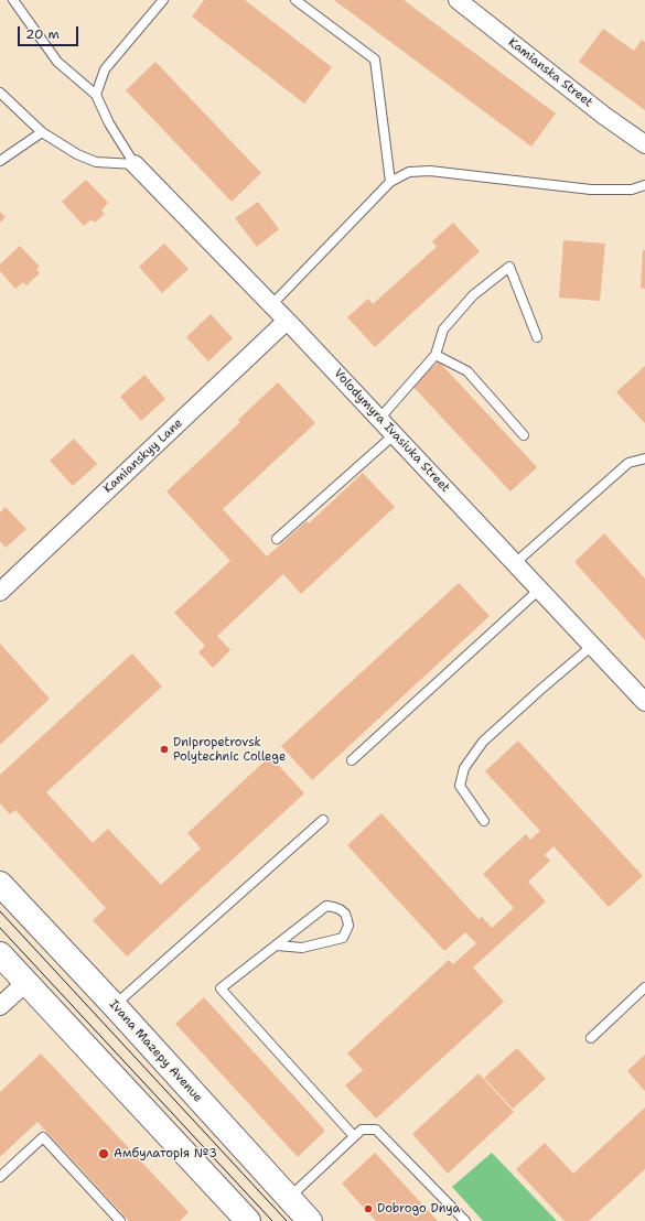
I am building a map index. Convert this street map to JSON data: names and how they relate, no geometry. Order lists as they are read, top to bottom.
{
  "streets": {
    "highway": ["Ivana Mazepy Avenue"],
    "street": ["Kamianska Street", "Volodymyra Ivasiuka Street", "Kamianskyy Lane"]
  },
  "crossings": [
    ["Volodymyra Ivasiuka Street", "Kamianskyy Lane"]
  ],
  "places": ["Dnipropetrovsk Polytechnic College", "Амбулаторія №3", "Dobrogo Dnya"],
  "scale_bar": "20 m"
}
